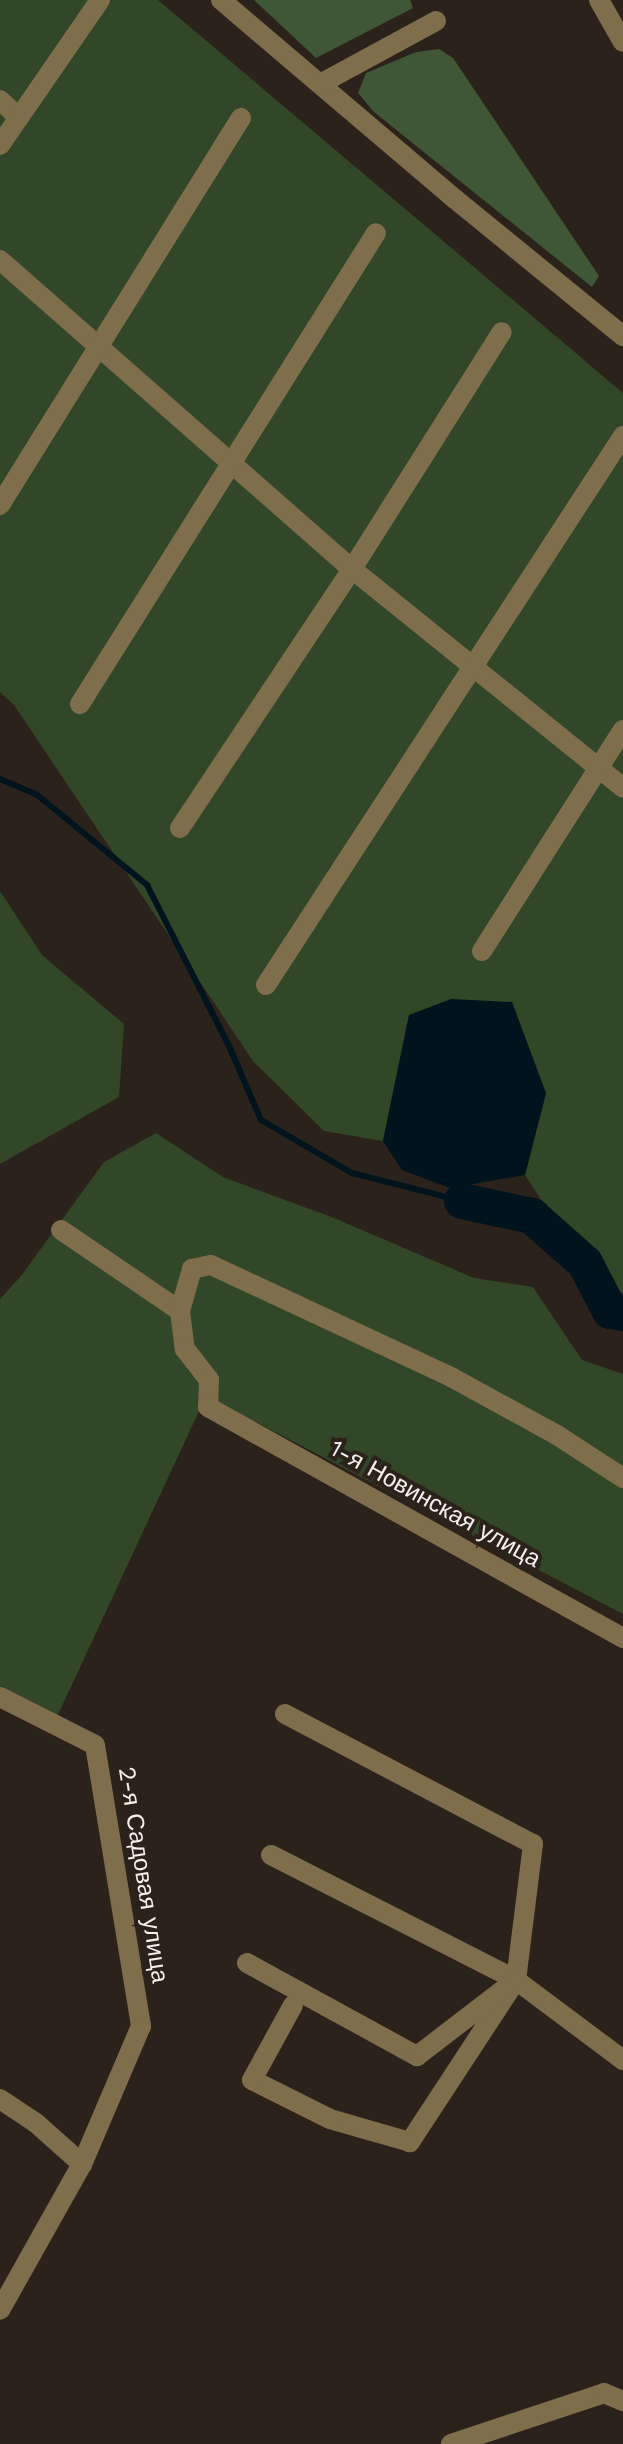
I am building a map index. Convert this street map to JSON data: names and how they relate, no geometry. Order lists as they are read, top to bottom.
{
  "streets": {
    "street": ["1-я Новинская улица", "2-я Садовая улица"]
  }
}
